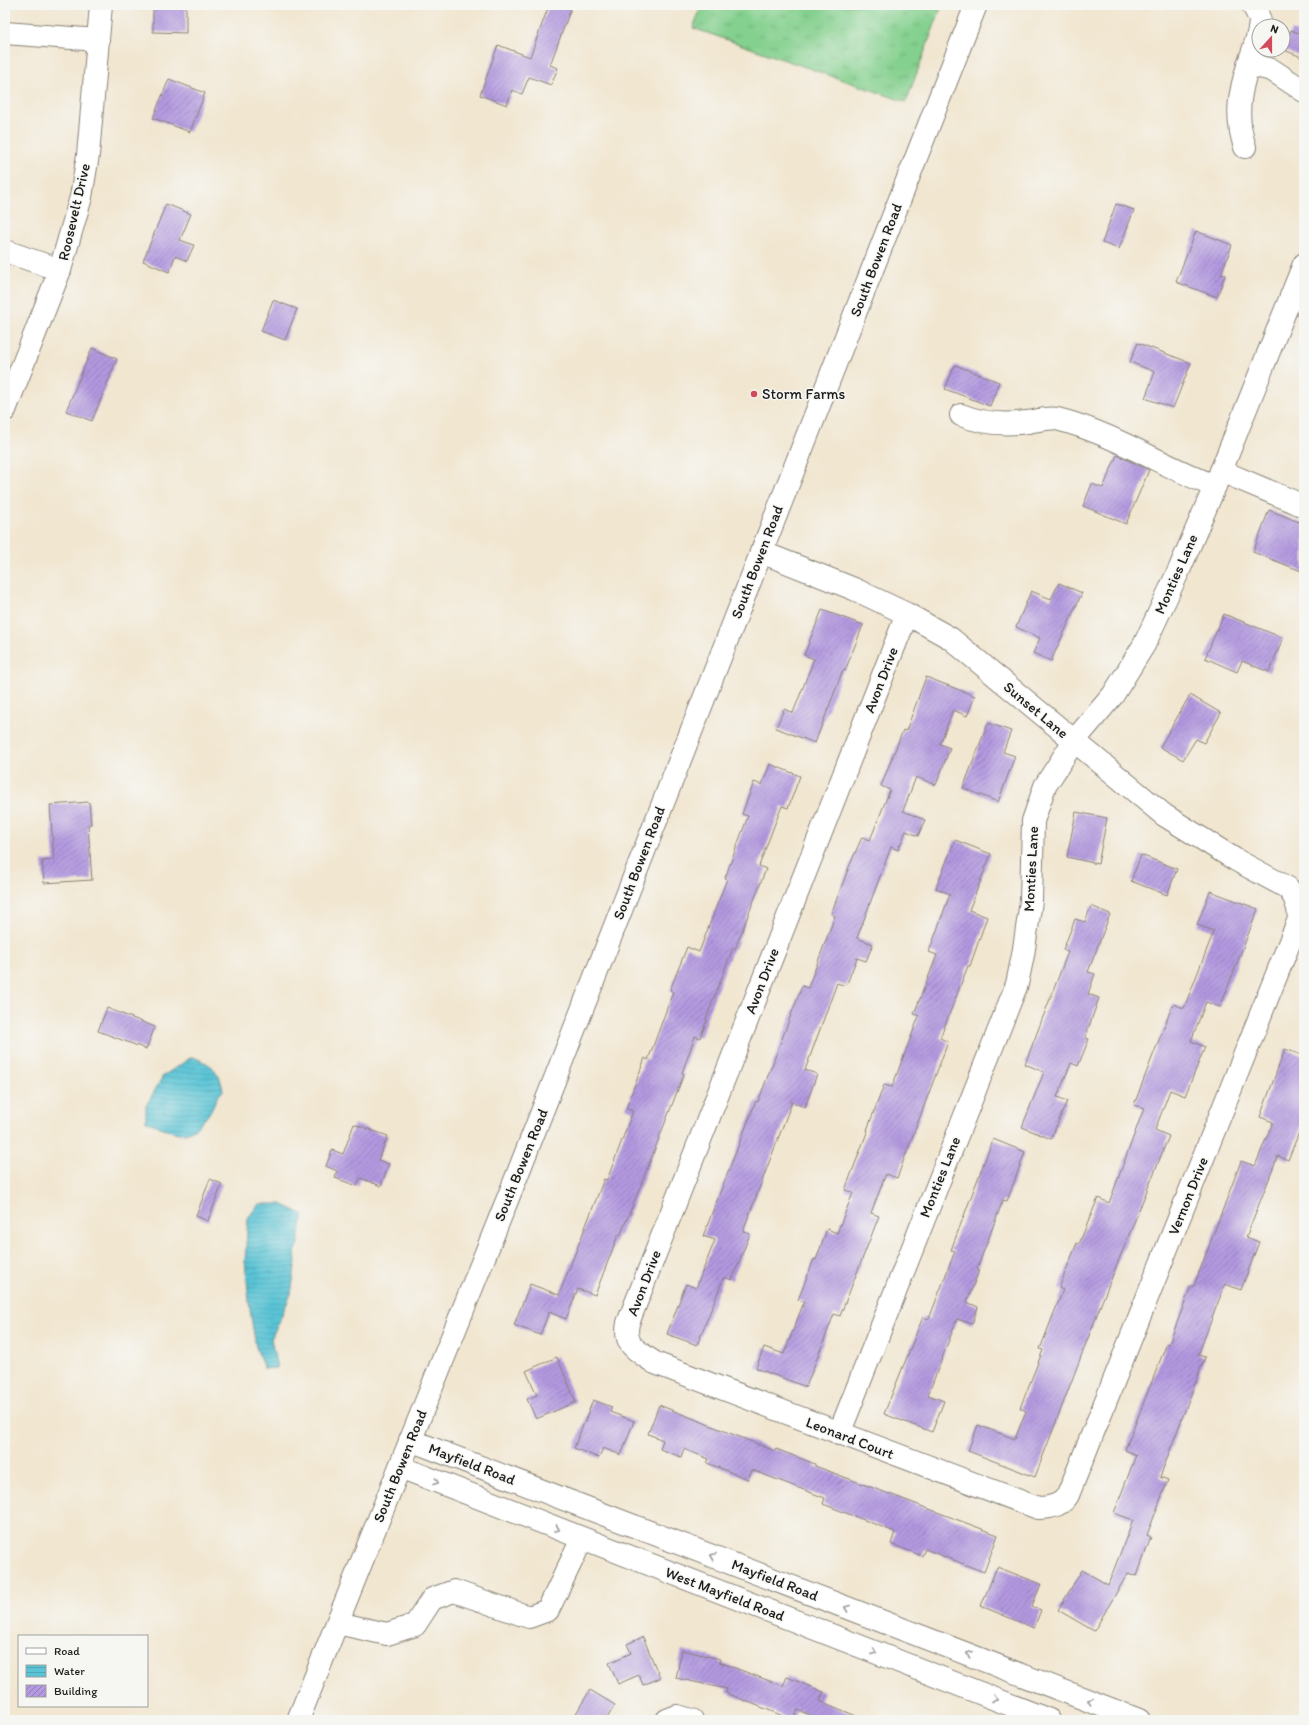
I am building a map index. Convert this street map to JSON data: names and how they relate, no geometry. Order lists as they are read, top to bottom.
{
  "streets": {
    "street": [
      "Roosevelt Drive",
      "South Bowen Road",
      "Monties Lane",
      "Avon Drive",
      "Sunset Lane",
      "Vernon Drive",
      "Leonard Court",
      "Mayfield Road",
      "West Mayfield Road"
    ]
  },
  "crossings": [
    ["South Bowen Road", "Sunset Lane"],
    ["South Bowen Road", "Mayfield Road"],
    ["South Bowen Road", "West Mayfield Road"],
    ["Monties Lane", "Sunset Lane"],
    ["Monties Lane", "Leonard Court"],
    ["Avon Drive", "Sunset Lane"],
    ["Avon Drive", "Leonard Court"],
    ["Sunset Lane", "Vernon Drive"],
    ["Vernon Drive", "Leonard Court"]
  ],
  "one_way": ["Mayfield Road", "West Mayfield Road"],
  "places": ["Storm Farms"],
  "legend": ["Road", "Water", "Building"],
  "north": "top"
}
